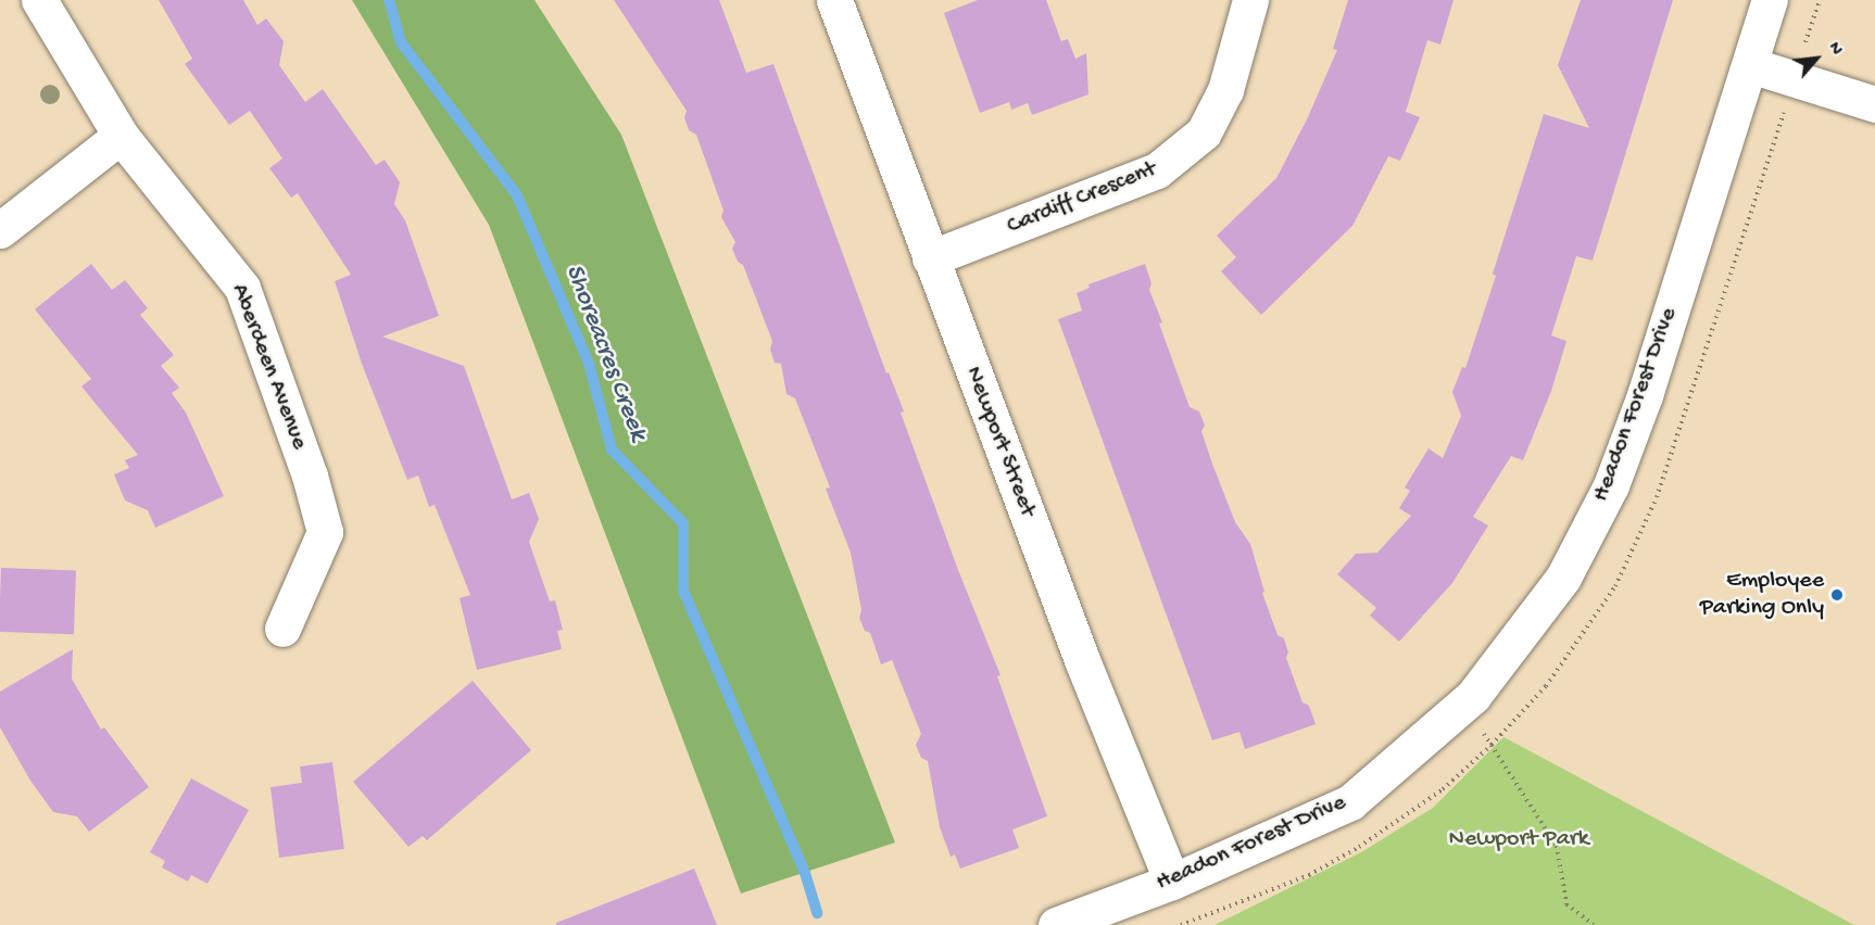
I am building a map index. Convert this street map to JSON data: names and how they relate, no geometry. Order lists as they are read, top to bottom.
{
  "streets": {
    "street": [
      "Cardiff Crescent",
      "Aberdeen Avenue",
      "Headon Forest Drive",
      "Newport Street"
    ]
  },
  "crossings": [
    ["Cardiff Crescent", "Newport Street"],
    ["Headon Forest Drive", "Newport Street"]
  ],
  "water": ["Shoreacres Creek"],
  "parks": ["Newport Park"],
  "places": ["Employee Parking Only"],
  "north": "top right"
}
